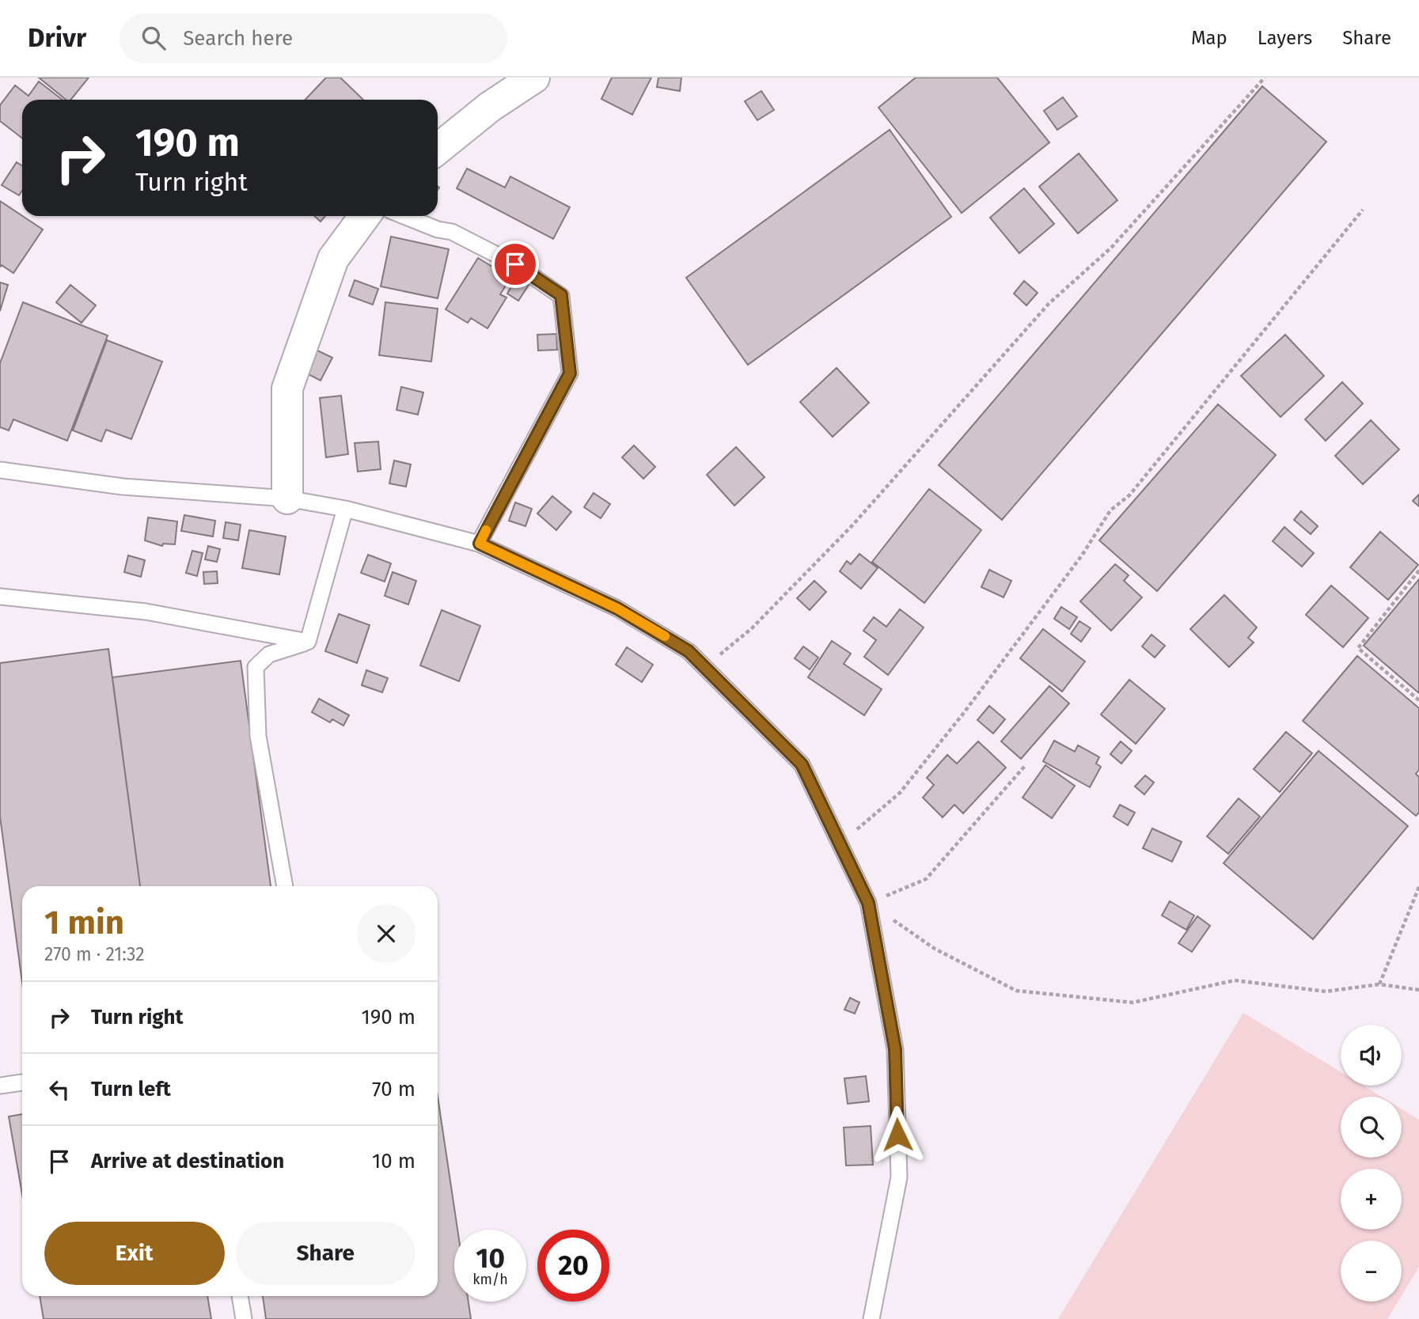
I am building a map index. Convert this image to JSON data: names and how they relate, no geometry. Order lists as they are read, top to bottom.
{
  "page": {
    "header": "Drivr",
    "search": "Search here",
    "nav": ["Map", "Layers", "Share"],
    "turn": ["190 m", "Turn right"],
    "heading": ["1 min", "270 m · 21:32"],
    "list": [
      {
        "name": "Turn right",
        "value": "190 m"
      },
      {
        "name": "Turn left",
        "value": "70 m"
      },
      {
        "name": "Arrive at destination",
        "value": "10 m"
      }
    ],
    "map_buttons": ["+", "−"],
    "buttons": ["Exit", "Share"],
    "speed": "10 km/h",
    "limit": "20"
  }
}
